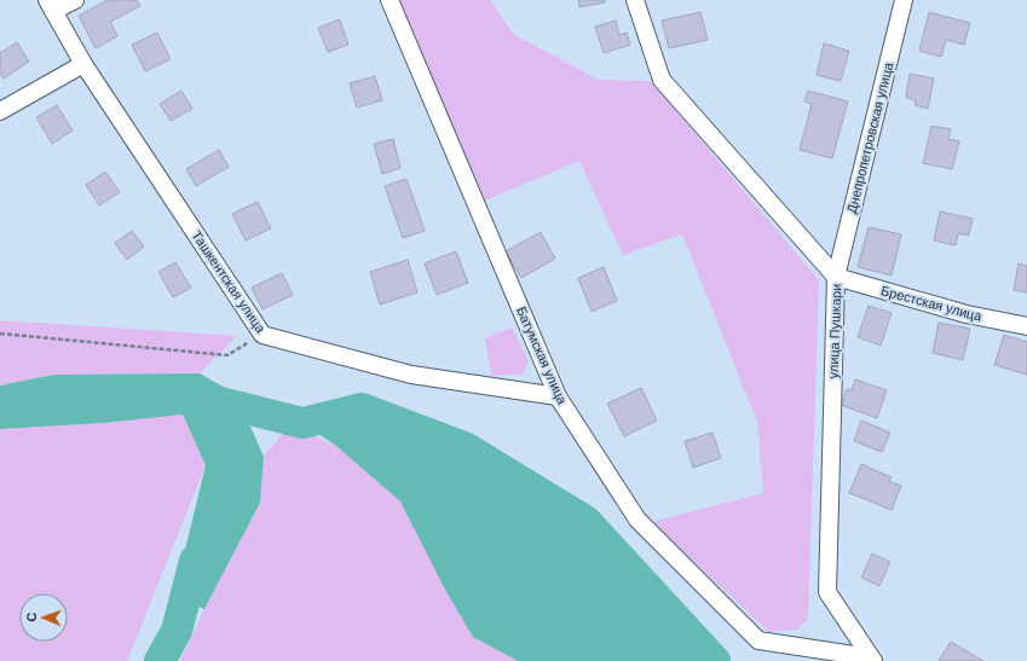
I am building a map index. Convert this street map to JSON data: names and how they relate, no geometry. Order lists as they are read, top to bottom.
{
  "streets": {
    "street": [
      "Днепропетровская улица",
      "Ташкентская улица",
      "Брестская улица",
      "улица Пушкари",
      "Батумская улица"
    ]
  },
  "crossings": [
    ["Днепропетровская улица", "Брестская улица"],
    ["Днепропетровская улица", "улица Пушкари"],
    ["Ташкентская улица", "Батумская улица"],
    ["Брестская улица", "улица Пушкари"],
    ["улица Пушкари", "Батумская улица"]
  ],
  "north": "left"
}
